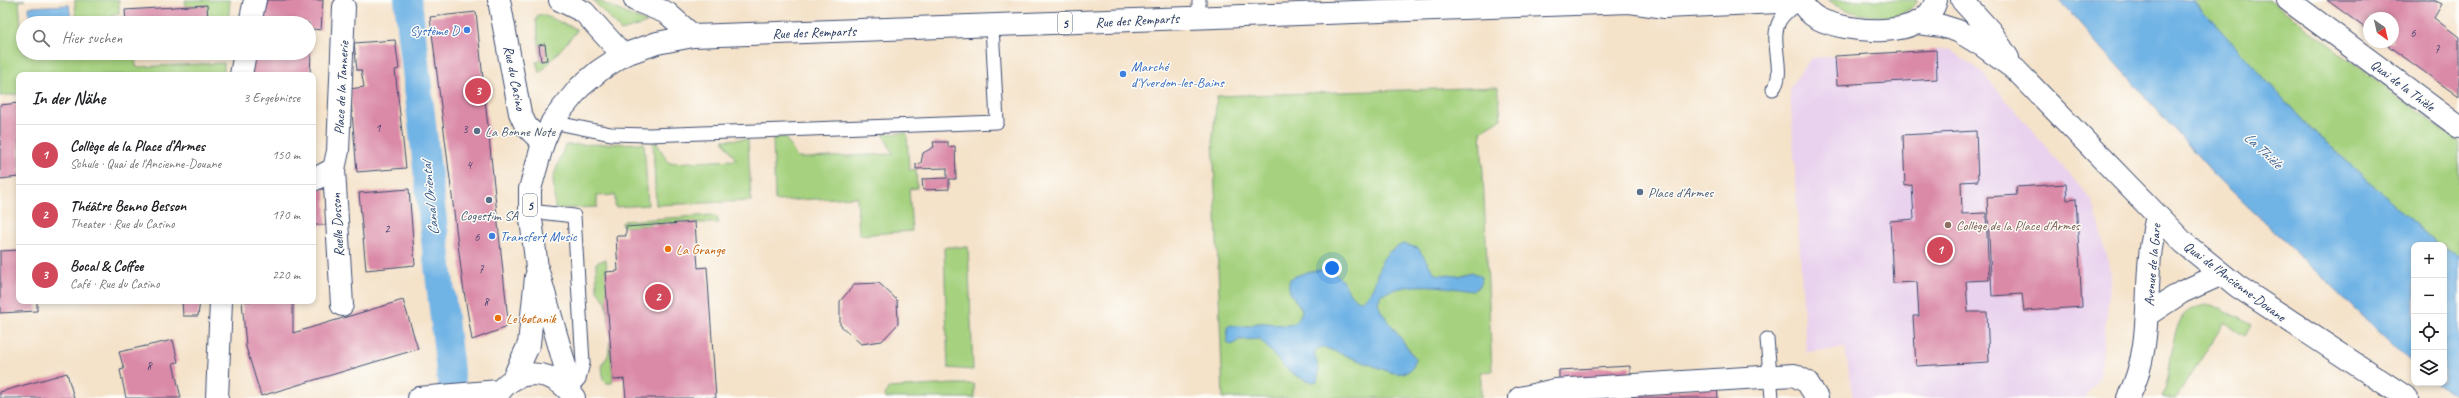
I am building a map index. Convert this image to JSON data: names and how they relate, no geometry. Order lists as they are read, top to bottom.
{
  "streets": {
    "street": [
      "Rue des Remparts",
      "5",
      "Rue du Casino",
      "Quai de la Thièle",
      "Place de la Tannerie",
      "Ruelle Dosson",
      "Avenue de la Gare",
      "Quai de l'Ancienne-Douane"
    ]
  },
  "crossings": [
    ["Rue des Remparts", "5"],
    ["Rue des Remparts", "Rue du Casino"],
    ["5", "Rue du Casino"],
    ["Place de la Tannerie", "Ruelle Dosson"],
    ["Avenue de la Gare", "Quai de l'Ancienne-Douane"]
  ],
  "water": ["La Thièle", "Canal Oriental"],
  "places": [
    "Système D",
    "Marché d'Yverdon-les-Bains",
    "La Bonne Note",
    "Place d'Armes",
    "Cogestim SA",
    "Collège de la Place d'Armes",
    "Transfert Music",
    "La Grange",
    "Le bøtanik"
  ],
  "house_numbers": [
    "6",
    "7",
    "1",
    "3",
    "4",
    "2",
    "6",
    "7",
    "8",
    "8"
  ],
  "north": "bottom right",
  "page": {
    "search": "Hier suchen",
    "heading": ["In der Nähe", "3 Ergebnisse"],
    "pins": ["3", "1", "2"],
    "list": [
      {
        "mark": "1",
        "name": "Collège de la Place d’Armes",
        "note": "Schule · Quai de l'Ancienne-Douane",
        "value": "150 m"
      },
      {
        "mark": "2",
        "name": "Théâtre Benno Besson",
        "note": "Theater · Rue du Casino",
        "value": "170 m"
      },
      {
        "mark": "3",
        "name": "Bocal & Coffee",
        "note": "Café · Rue du Casino",
        "value": "220 m"
      }
    ],
    "map_buttons": ["+", "−"]
  }
}
